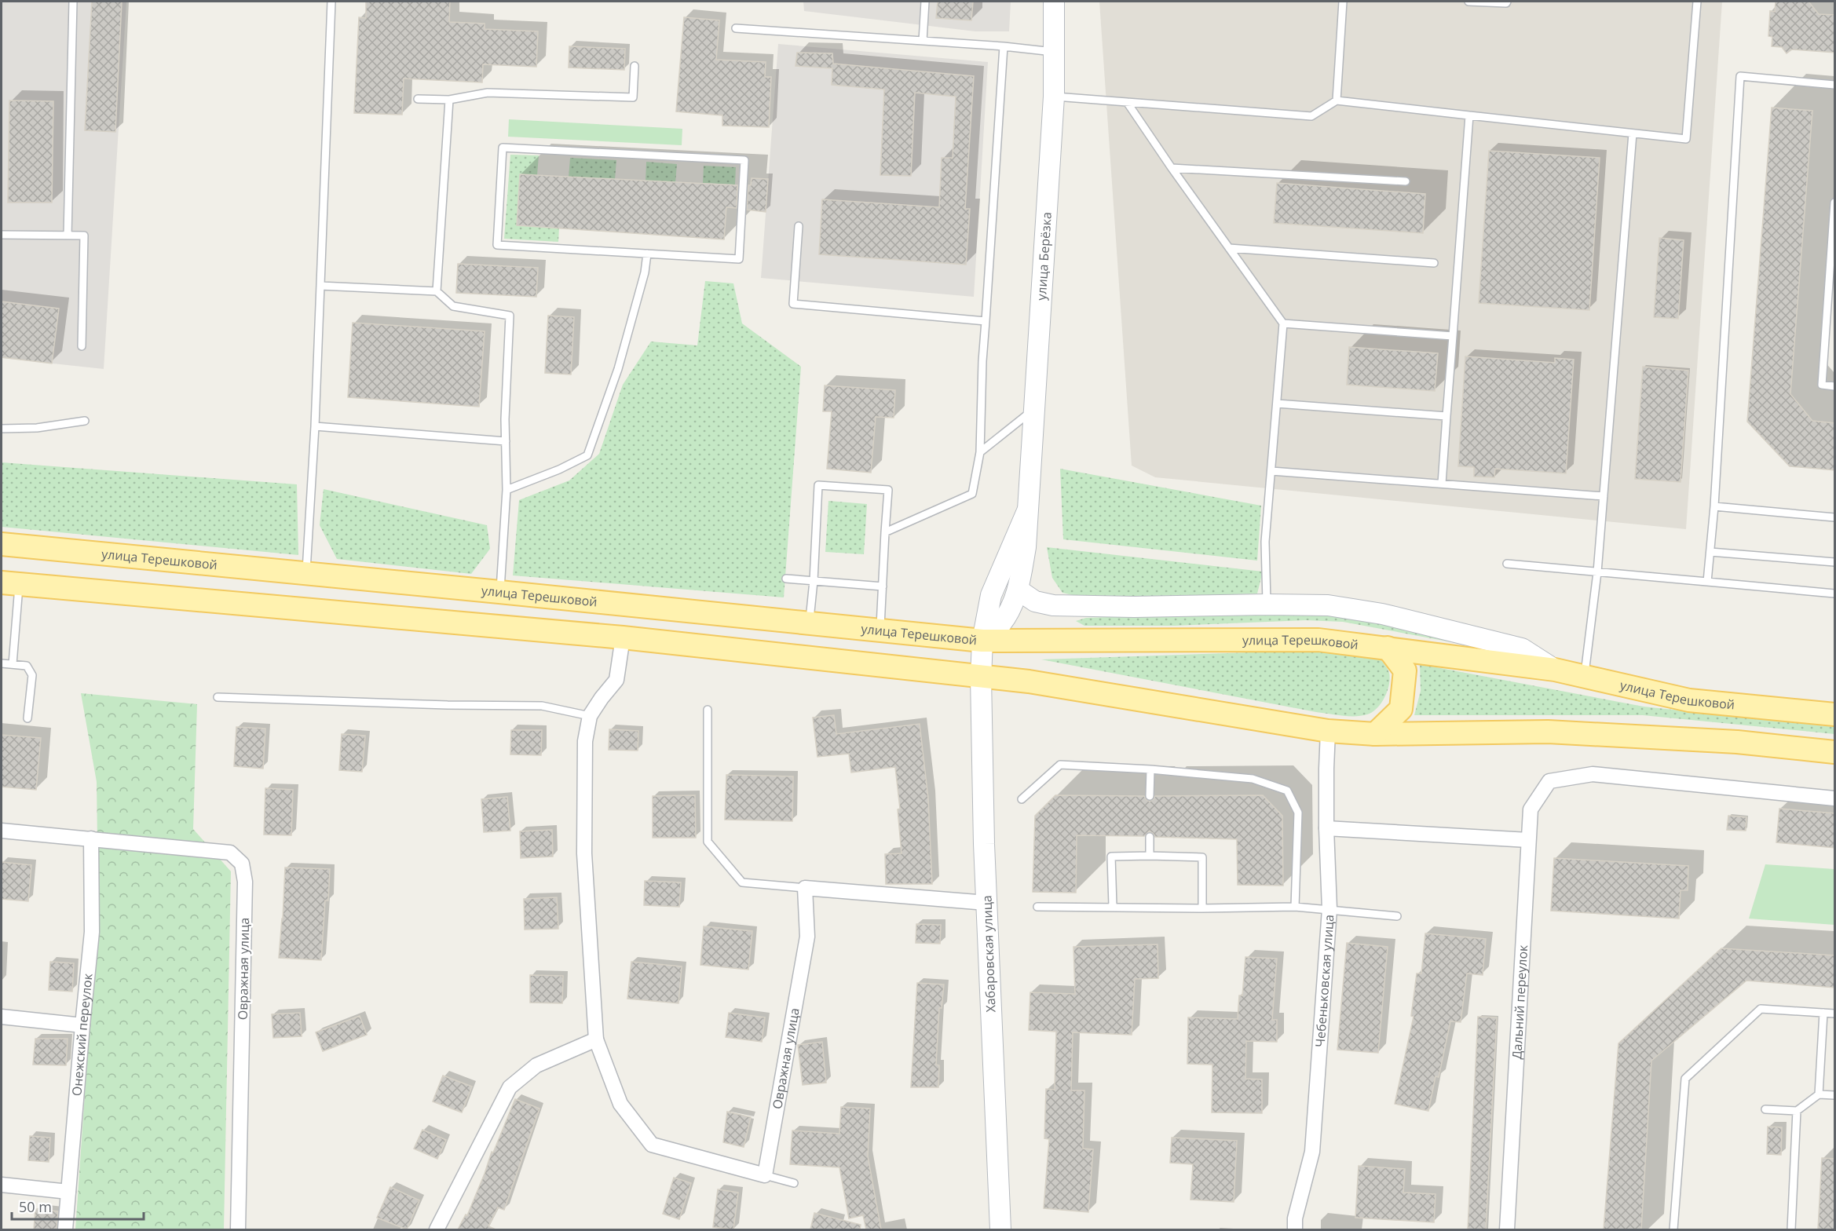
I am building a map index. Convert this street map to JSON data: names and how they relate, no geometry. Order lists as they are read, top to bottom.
{
  "streets": {
    "main road": ["улица Берёзка", "улица Терешковой", "Хабаровская улица"],
    "street": [
      "Овражная улица",
      "Чебеньковская улица",
      "Дальний переулок",
      "Онежский переулок"
    ]
  },
  "crossings": [
    ["улица Берёзка", "улица Терешковой"],
    ["улица Берёзка", "Хабаровская улица"],
    ["Овражная улица", "Онежский переулок"]
  ],
  "scale_bar": "50 m"
}
